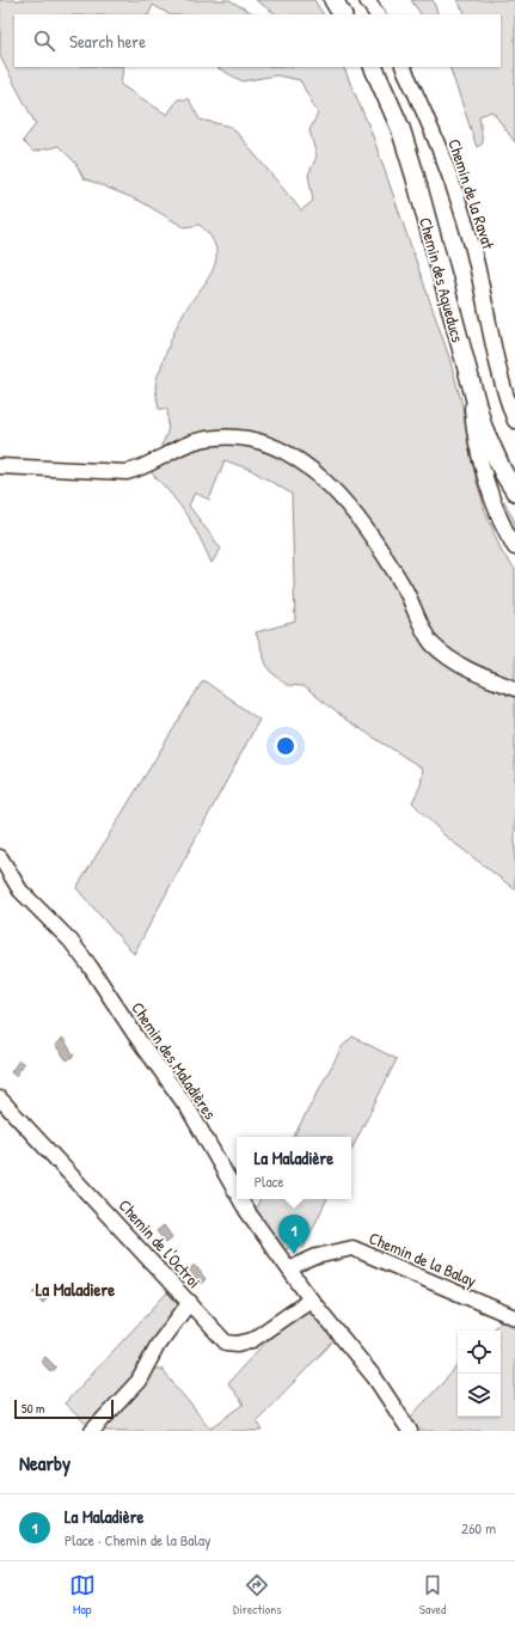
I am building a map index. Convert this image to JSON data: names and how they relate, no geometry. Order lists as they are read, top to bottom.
{
  "streets": {
    "main road": ["Chemin des Aqueducs"],
    "street": [
      "Chemin de la Ravat",
      "Chemin des Maladières",
      "Chemin de l'Octroi",
      "Chemin de la Balay"
    ]
  },
  "crossings": [
    ["Chemin des Maladières", "Chemin de l'Octroi"],
    ["Chemin des Maladières", "Chemin de la Balay"]
  ],
  "districts": ["La Maladiere"],
  "scale_bar": "50 m",
  "page": {
    "search": "Search here",
    "popup": ["La Maladière", "Place"],
    "pins": "1",
    "scale": "50 m",
    "heading": "Nearby",
    "list": [
      {
        "mark": "1",
        "name": "La Maladière",
        "note": "Place · Chemin de la Balay",
        "value": "260 m"
      }
    ],
    "nav": ["Map", "Directions", "Saved"]
  }
}
